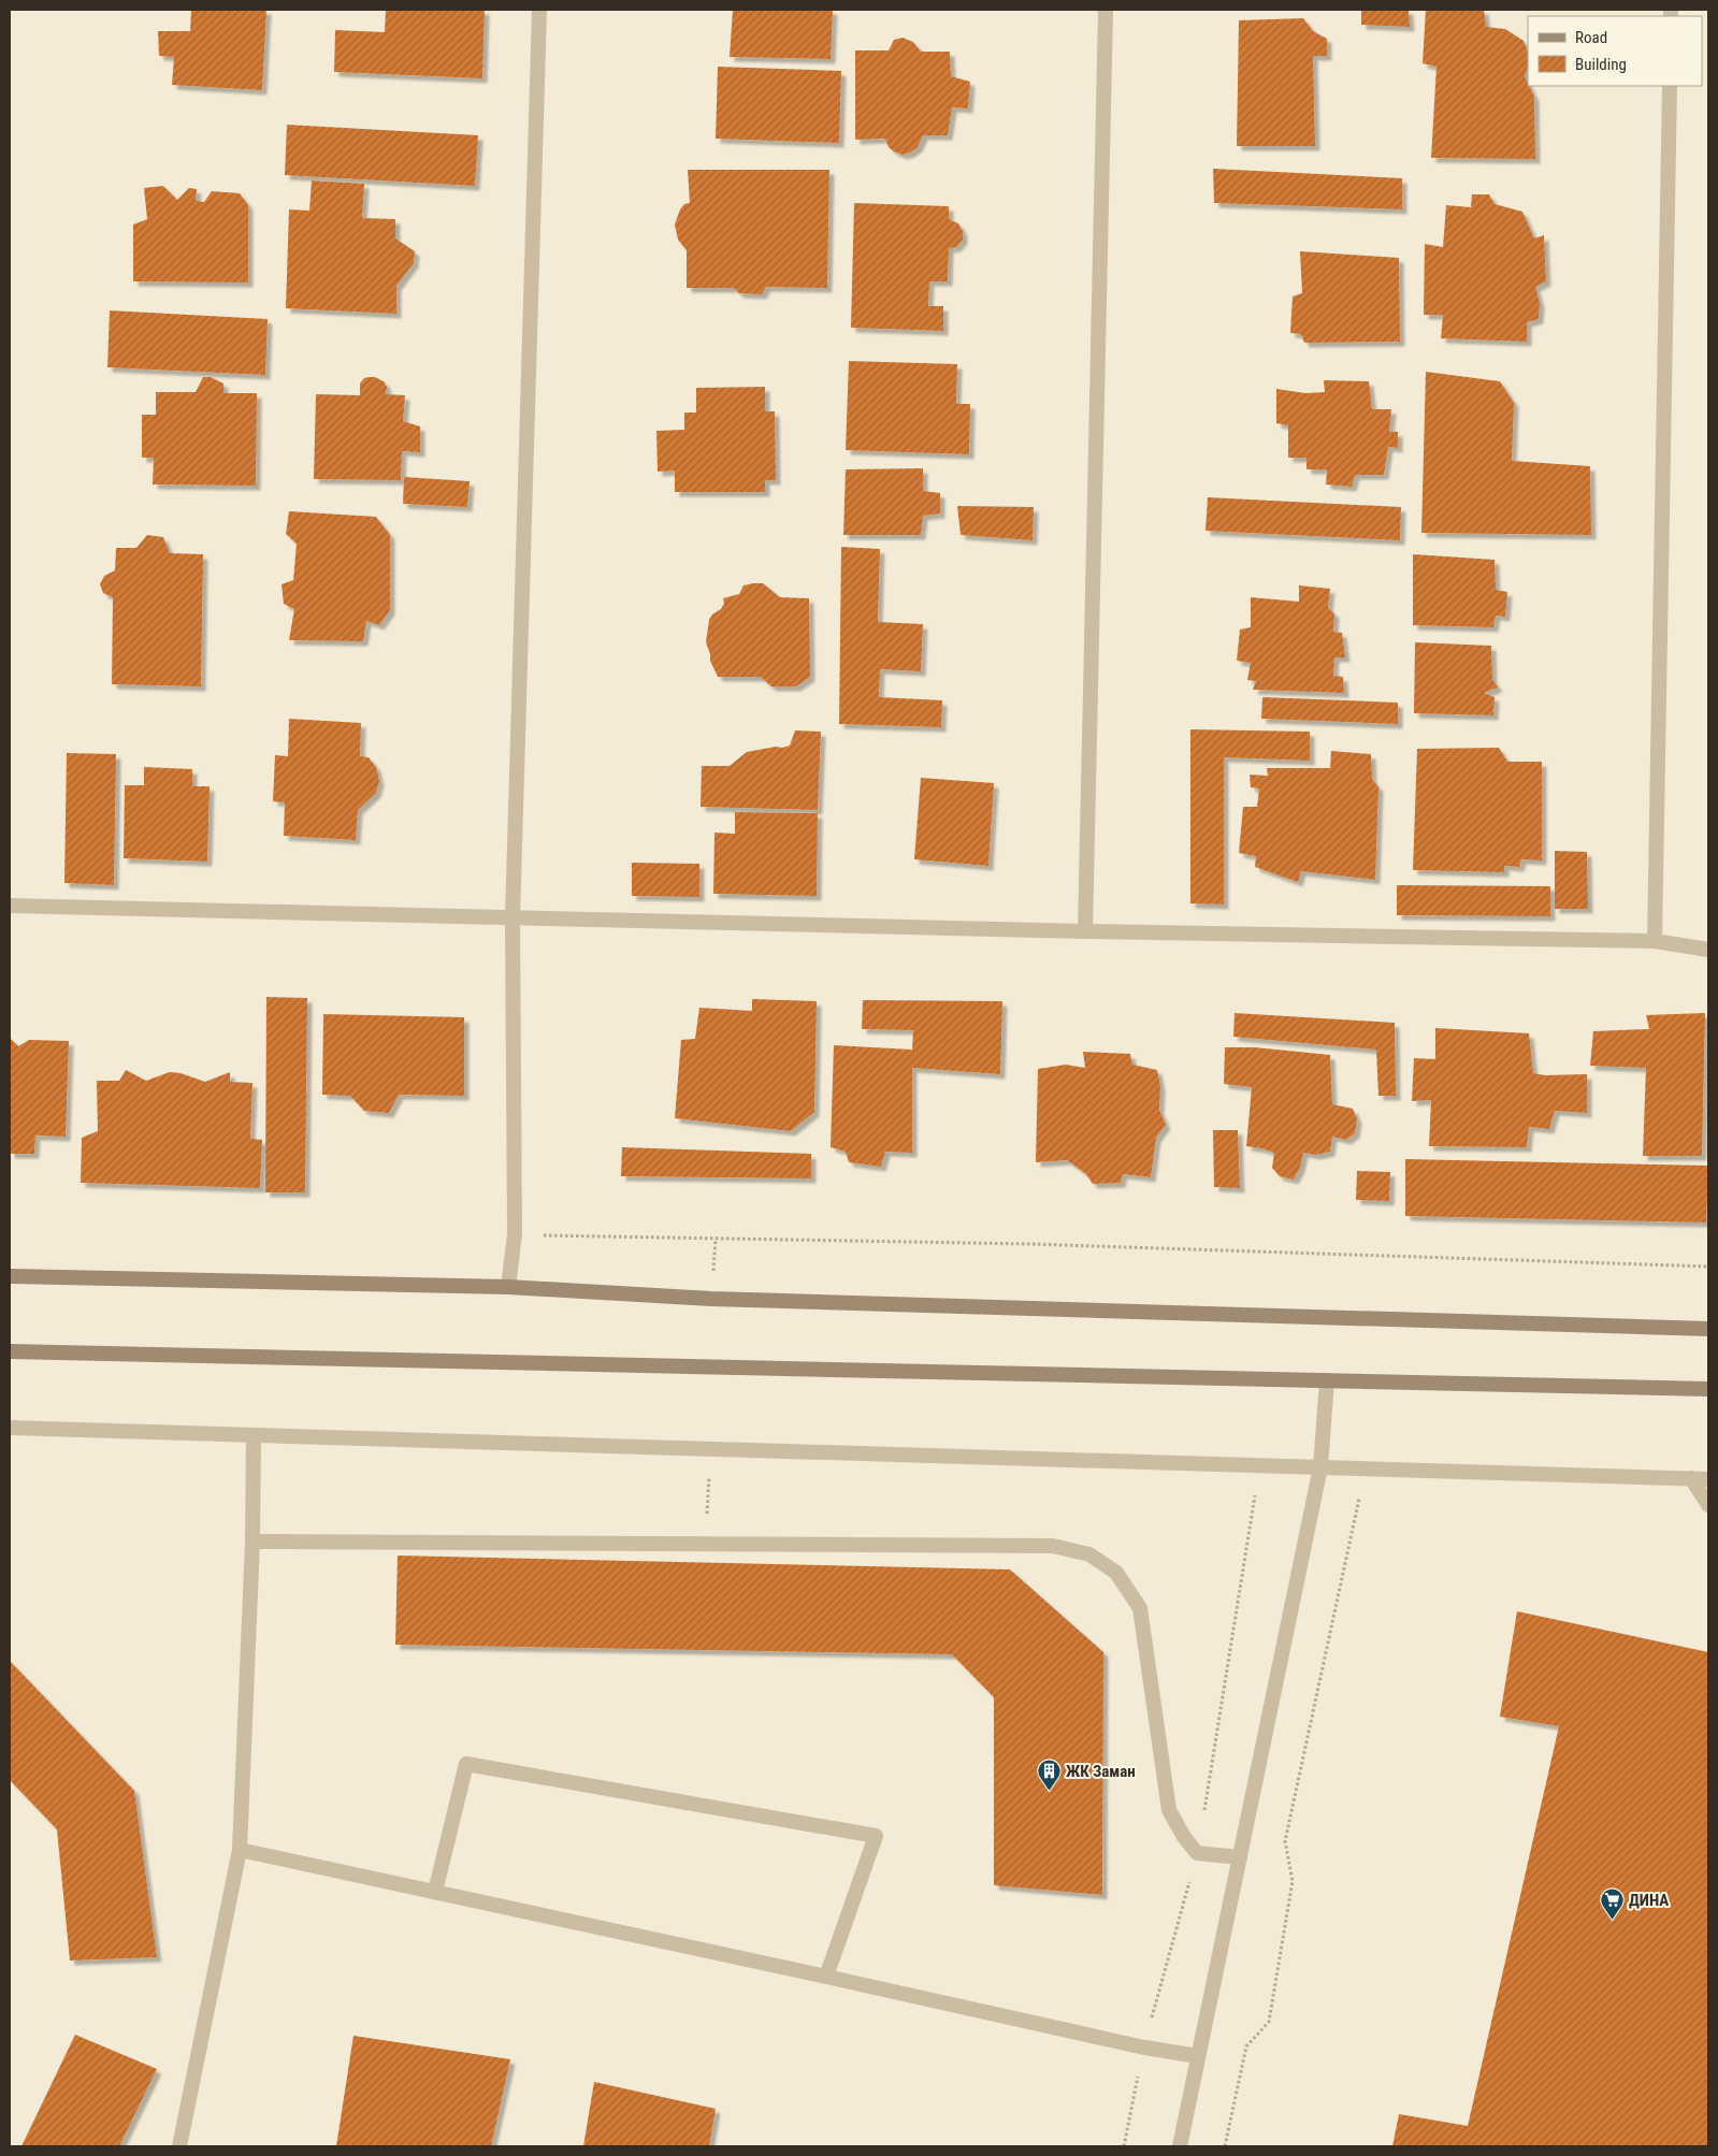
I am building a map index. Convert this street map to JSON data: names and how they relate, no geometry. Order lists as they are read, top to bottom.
{
  "places": {
    "building": ["ЖК Заман"],
    "supermarket": ["ДИНА"]
  },
  "legend": ["Road", "Building"]
}
